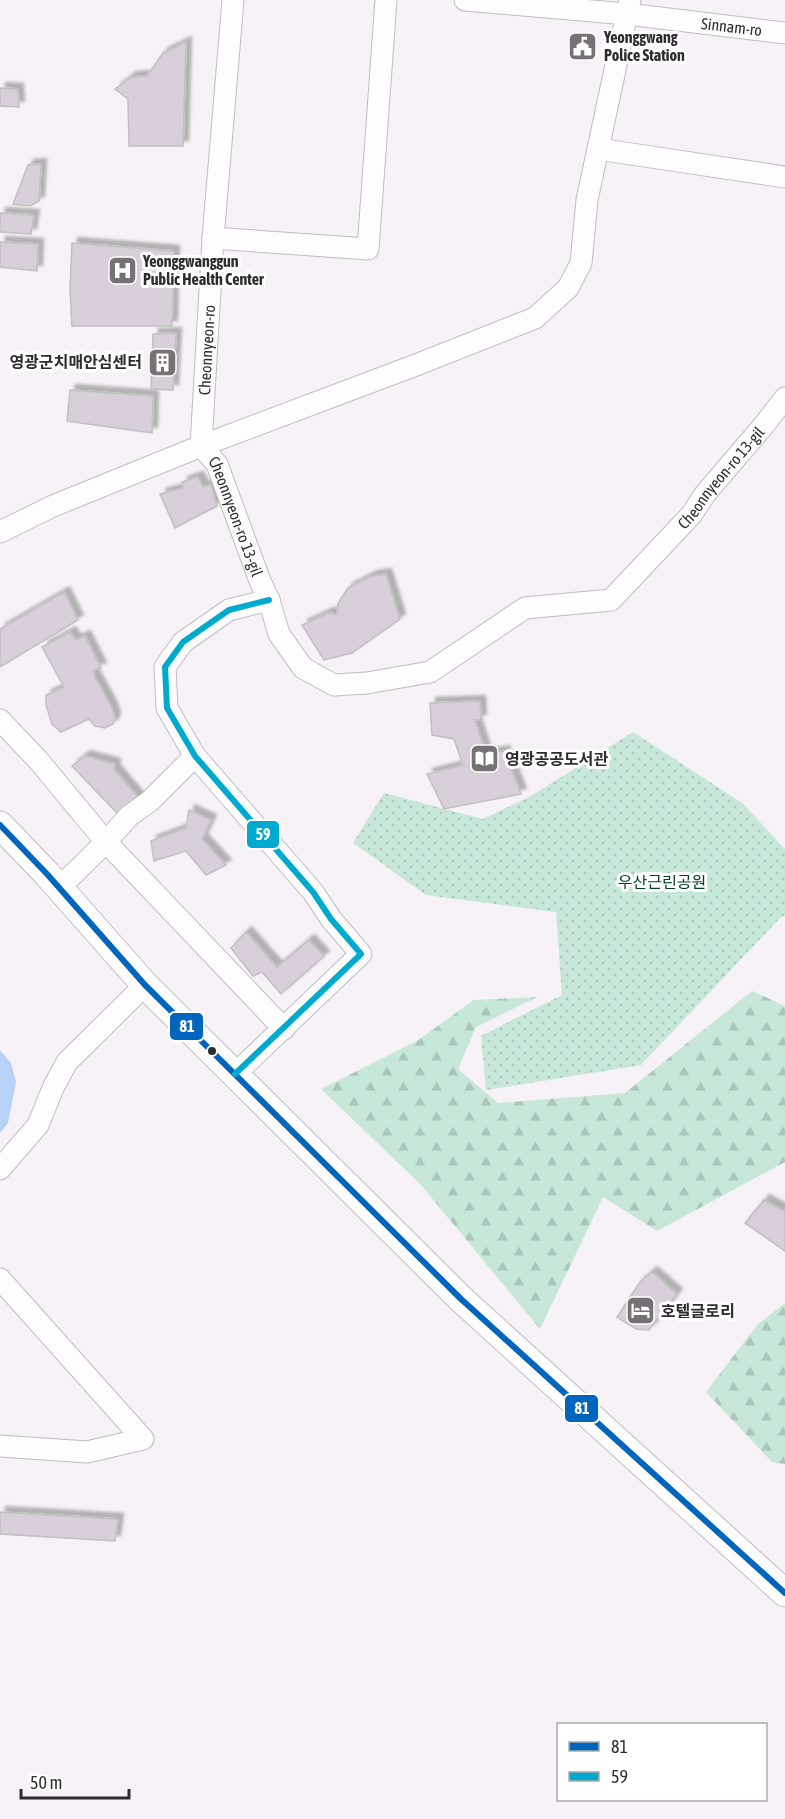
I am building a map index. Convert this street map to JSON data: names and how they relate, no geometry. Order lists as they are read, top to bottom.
{
  "streets": {
    "street": ["Sinnam-ro", "Cheonnyeon-ro", "Cheonnyeon-ro 13-gil"]
  },
  "crossings": [
    ["Sinnam-ro", "Cheonnyeon-ro 13-gil"],
    ["Cheonnyeon-ro", "Cheonnyeon-ro 13-gil"]
  ],
  "parks": ["우산근린공원"],
  "places": {
    "public building": ["Yeonggwang Police Station"],
    "hospital": ["Yeonggwanggun Public Health Center"],
    "building": ["영광군치매안심센터"],
    "library": ["영광공공도서관"],
    "hotel": ["호텔글로리"]
  },
  "lines": ["transit line 59", "transit line 81"],
  "legend": ["81", "59"],
  "scale_bar": "50 m"
}
